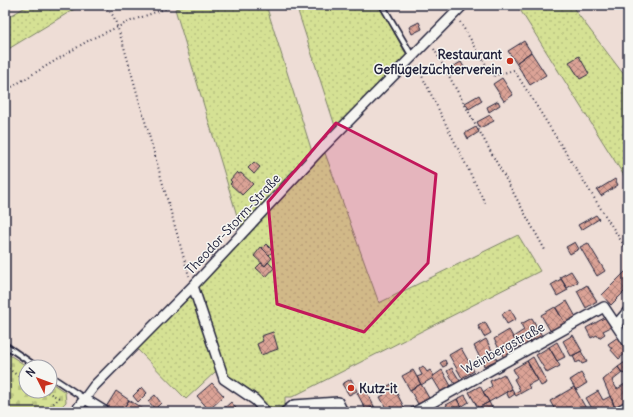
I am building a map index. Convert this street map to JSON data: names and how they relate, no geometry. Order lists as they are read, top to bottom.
{
  "streets": {
    "street": ["Theodor-Storm-Straße", "Weinbergstraße"]
  },
  "places": ["Restaurant Geflügelzüchterverein", "Kutz-it"],
  "north": "top left"
}
